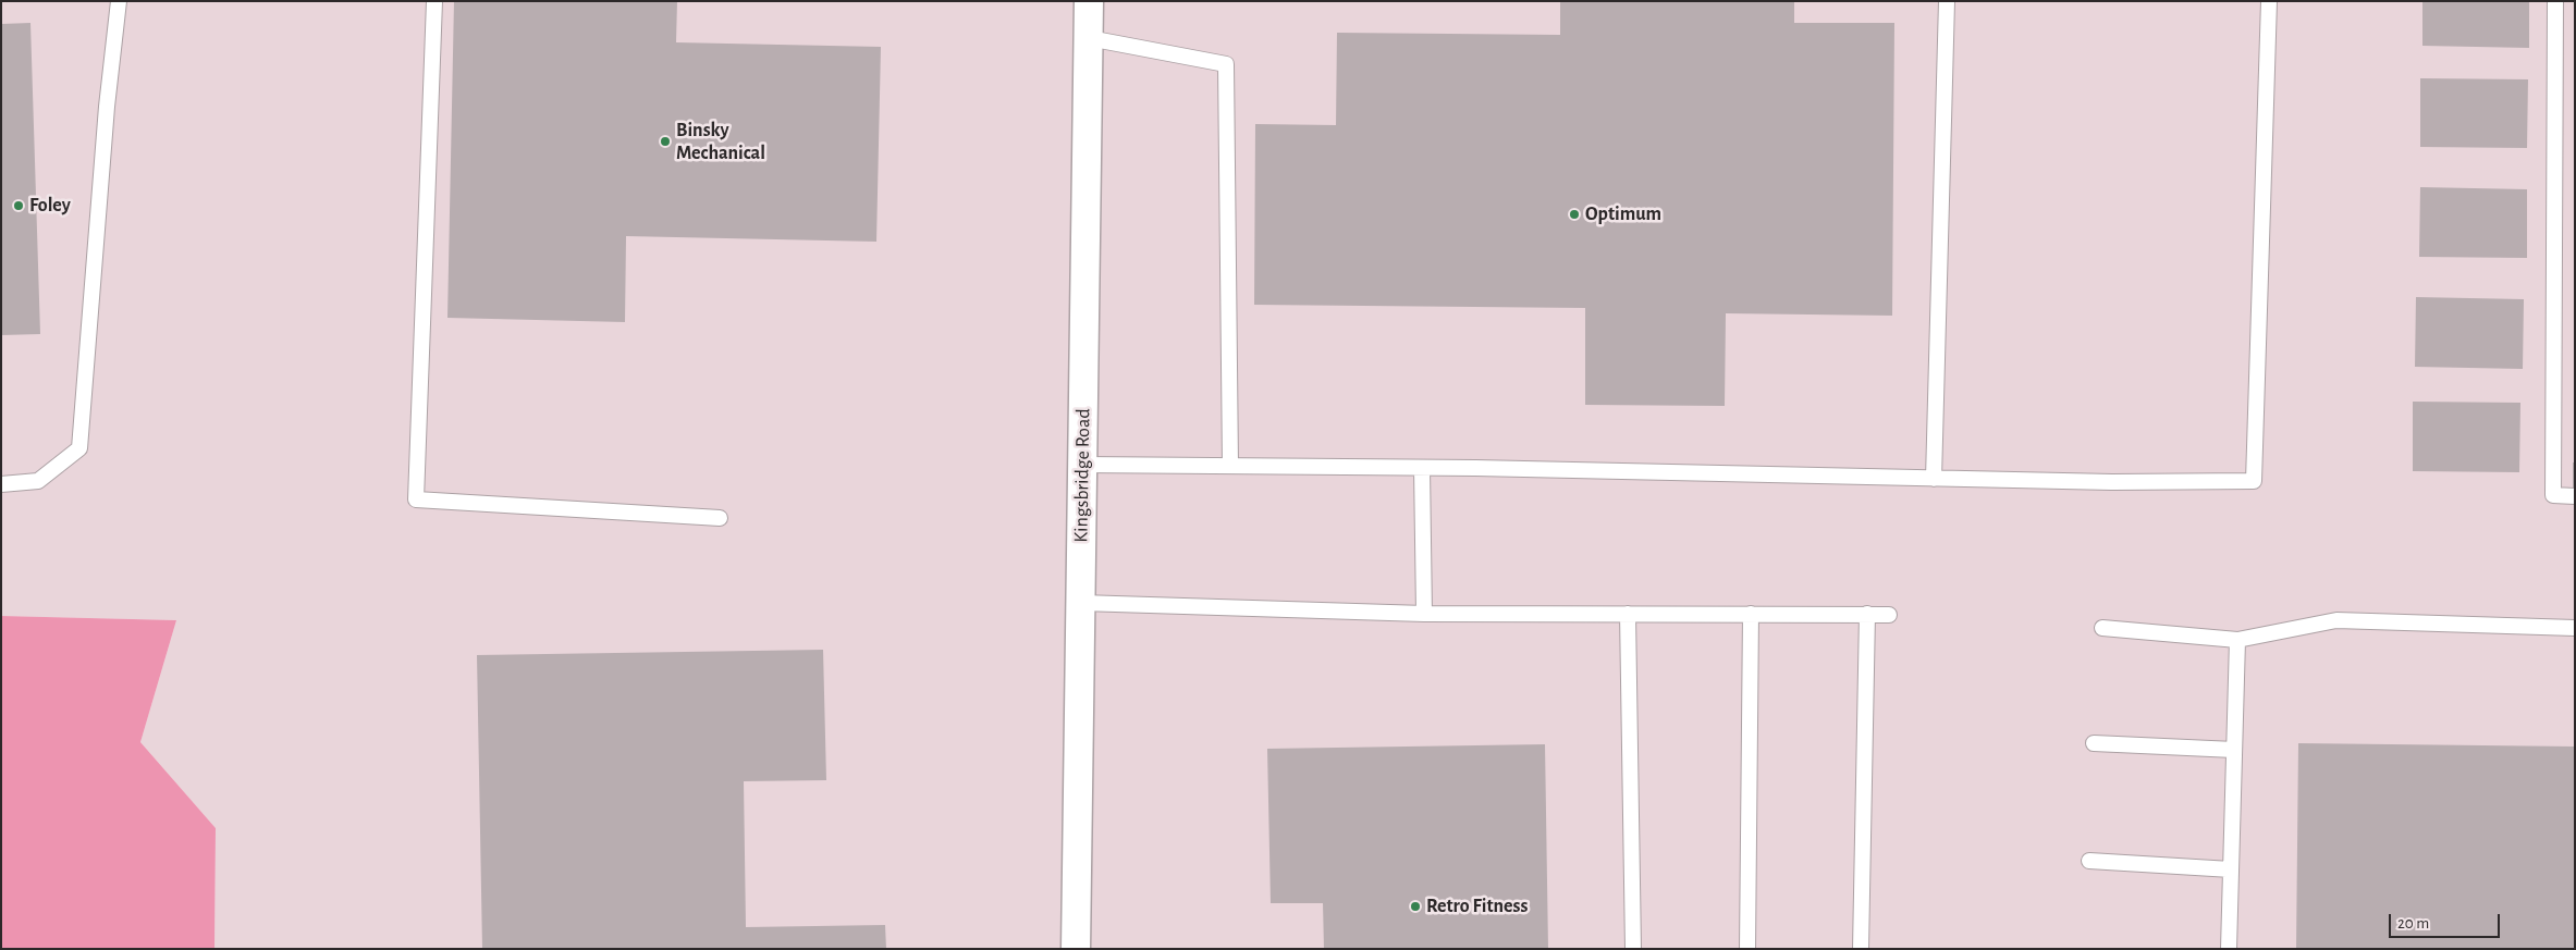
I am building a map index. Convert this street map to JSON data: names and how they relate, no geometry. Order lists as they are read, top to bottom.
{
  "streets": {
    "street": ["Kingsbridge Road"]
  },
  "places": [
    "Binsky Mechanical",
    "Foley",
    "Optimum",
    "Retro Fitness"
  ],
  "scale_bar": "20 m"
}
